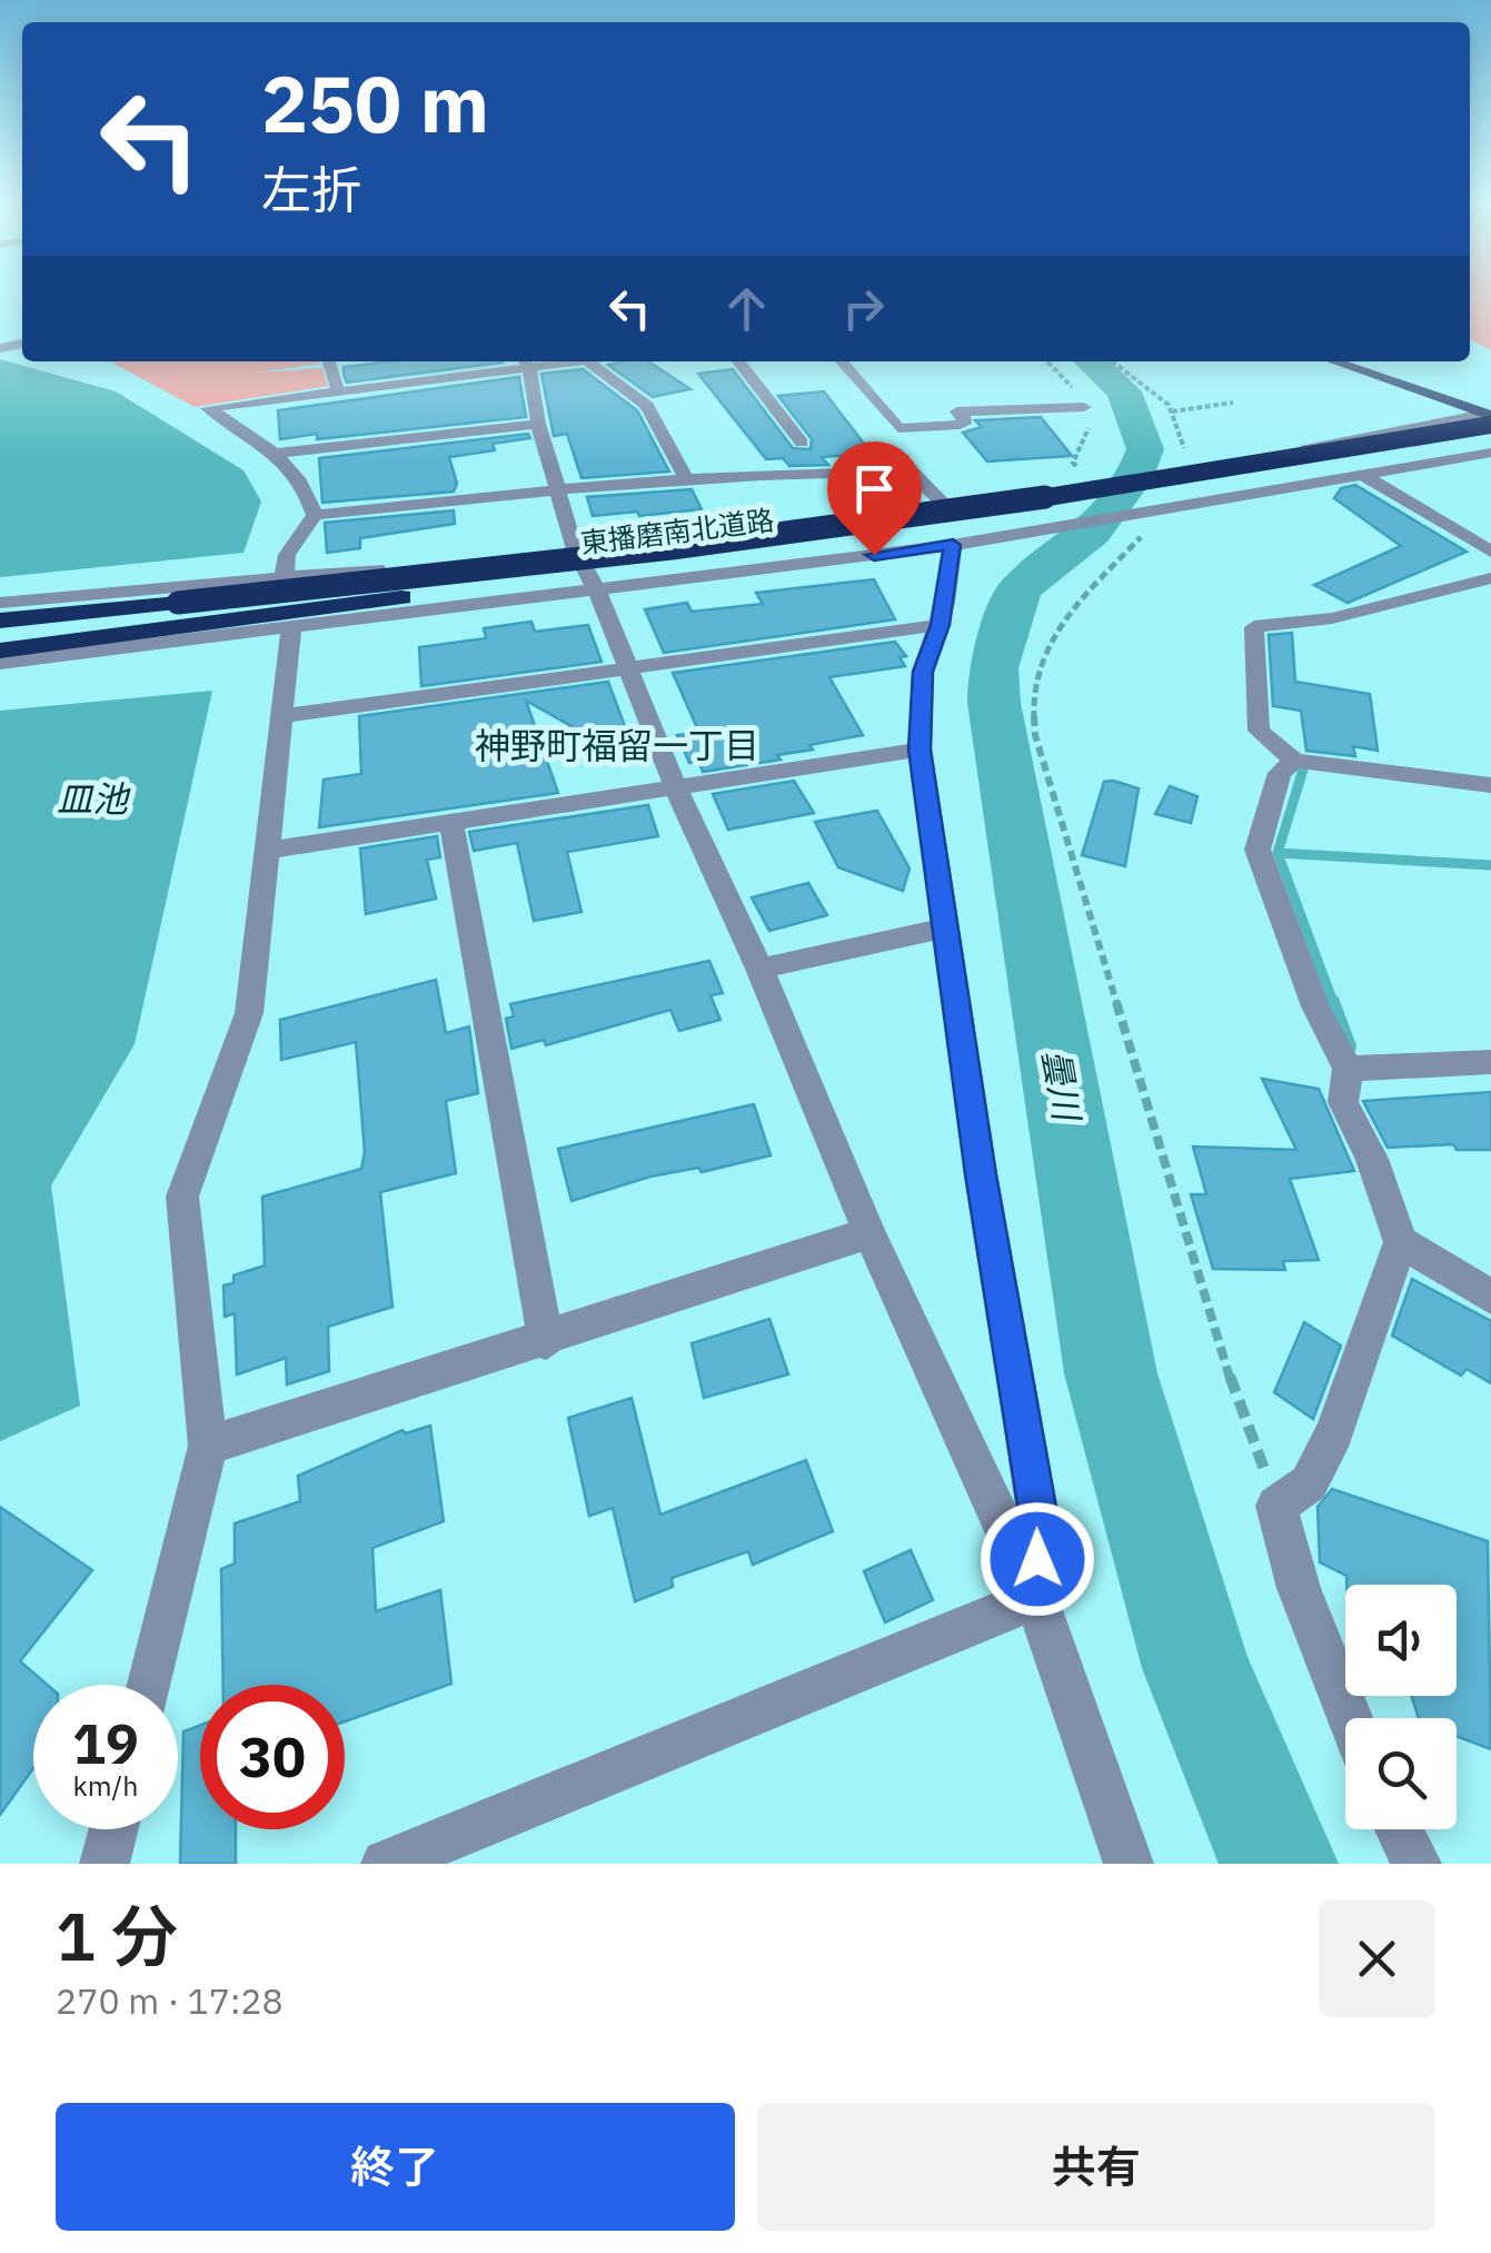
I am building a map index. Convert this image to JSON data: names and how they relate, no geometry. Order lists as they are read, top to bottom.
{
  "streets": {
    "highway": ["東播磨南北道路"]
  },
  "districts": ["神野町福留一丁目"],
  "water": ["皿池", "曇川"],
  "page": {
    "turn": ["250 m", "左折"],
    "speed": "19 km/h",
    "limit": "30",
    "heading": ["1 分", "270 m · 17:28"],
    "buttons": ["終了", "共有"]
  }
}
